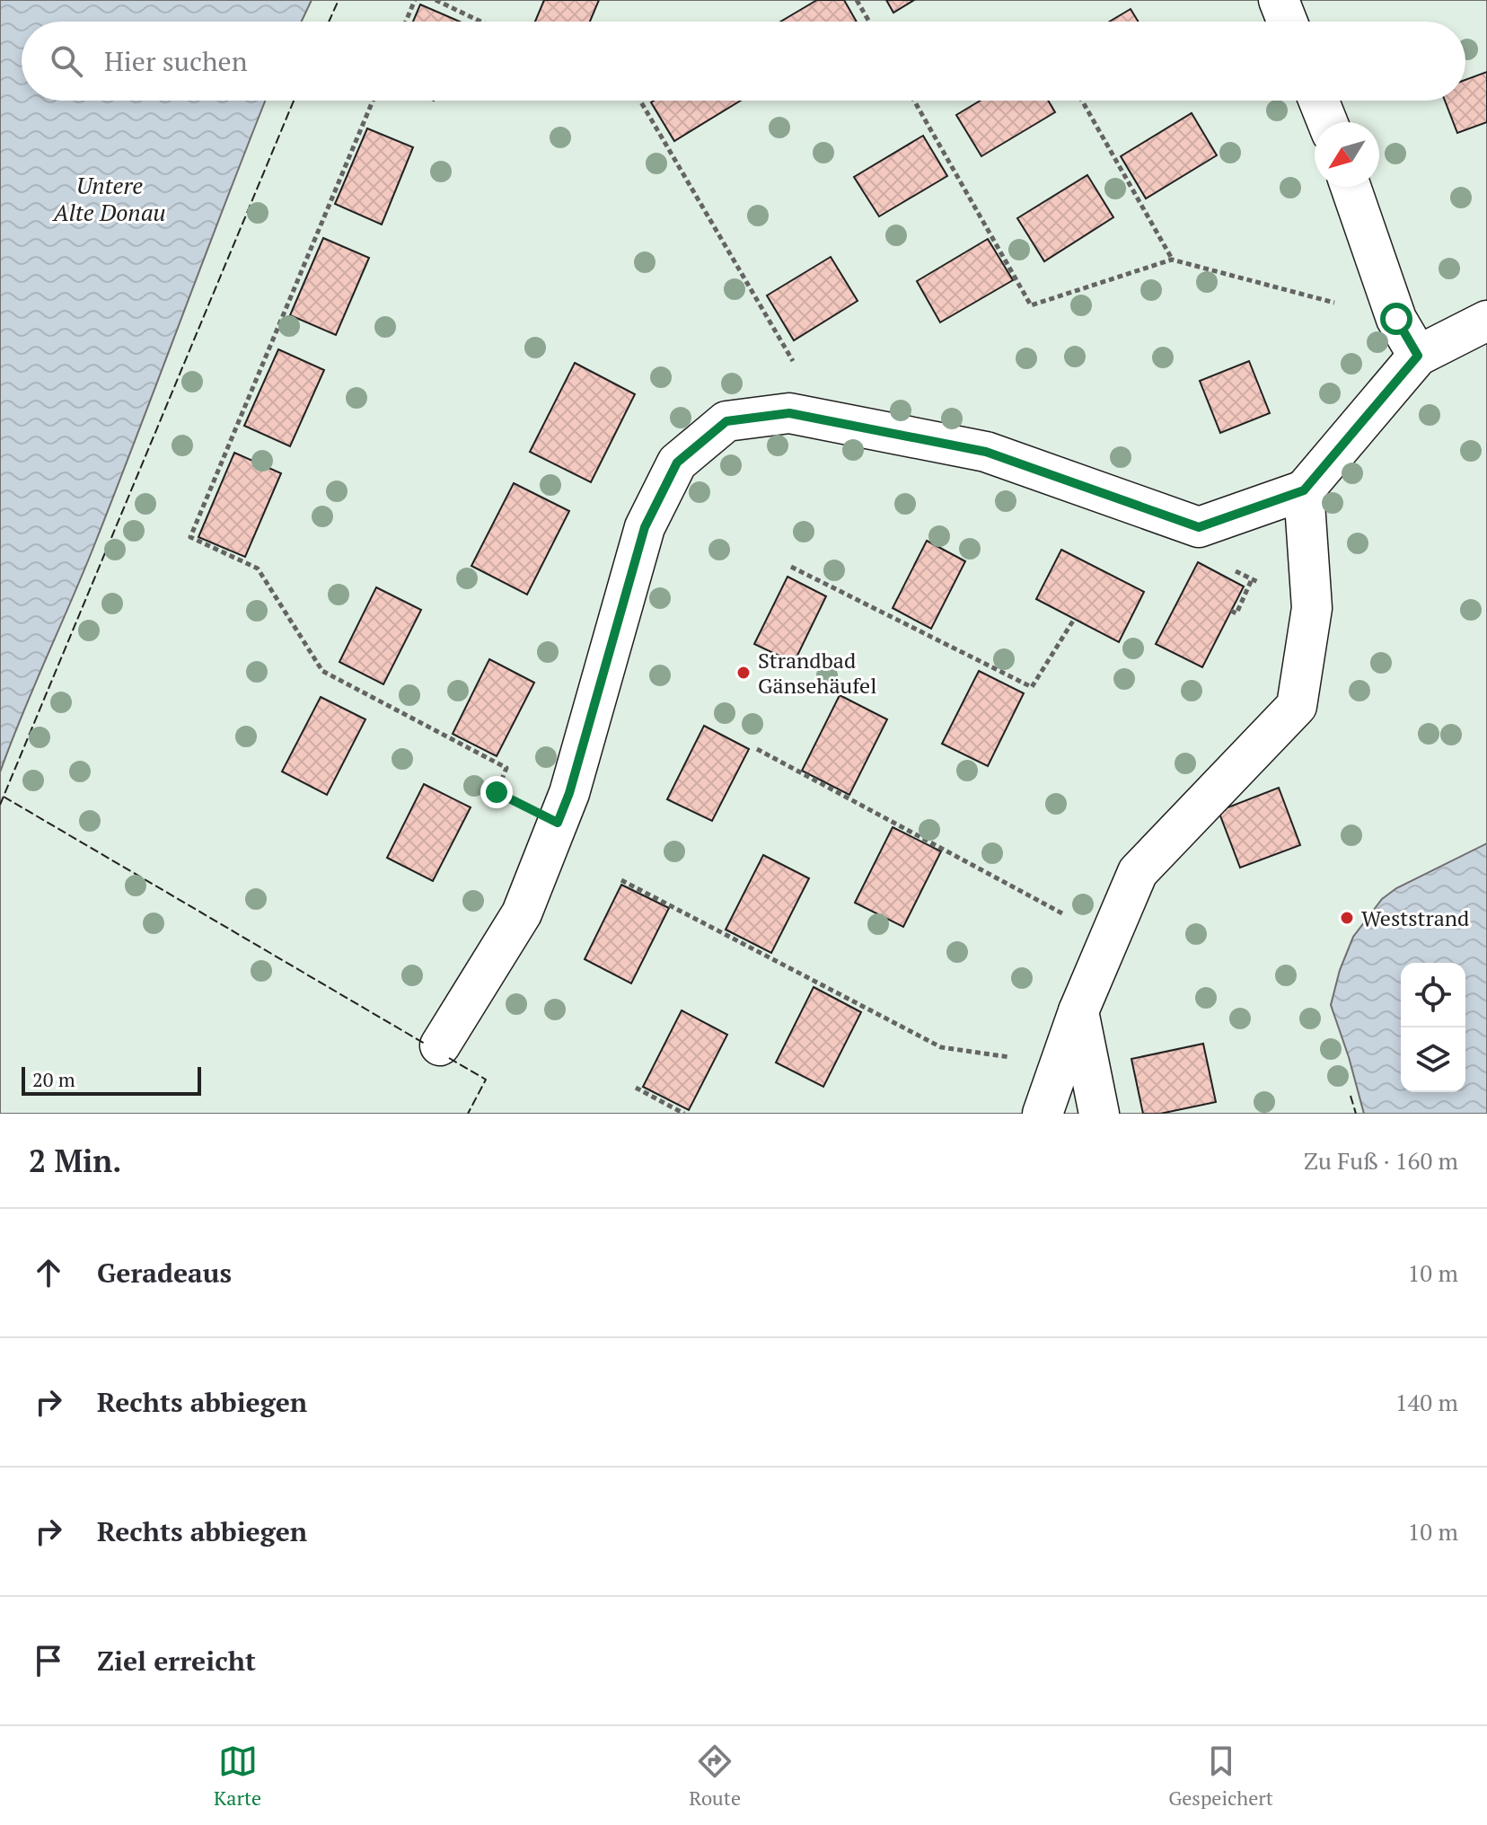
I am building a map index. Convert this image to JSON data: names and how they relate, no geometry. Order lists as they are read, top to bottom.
{
  "water": ["Untere Alte Donau"],
  "places": ["Strandbad Gänsehäufel", "Weststrand"],
  "scale_bar": "20 m",
  "north": "bottom left",
  "page": {
    "search": "Hier suchen",
    "scale": "20 m",
    "heading": ["2 Min.", "Zu Fuß · 160 m"],
    "list": [
      ["Geradeaus", "10 m"],
      ["Rechts abbiegen", "140 m"],
      ["Rechts abbiegen", "10 m"],
      "Ziel erreicht"
    ],
    "nav": ["Karte", "Route", "Gespeichert"]
  }
}
